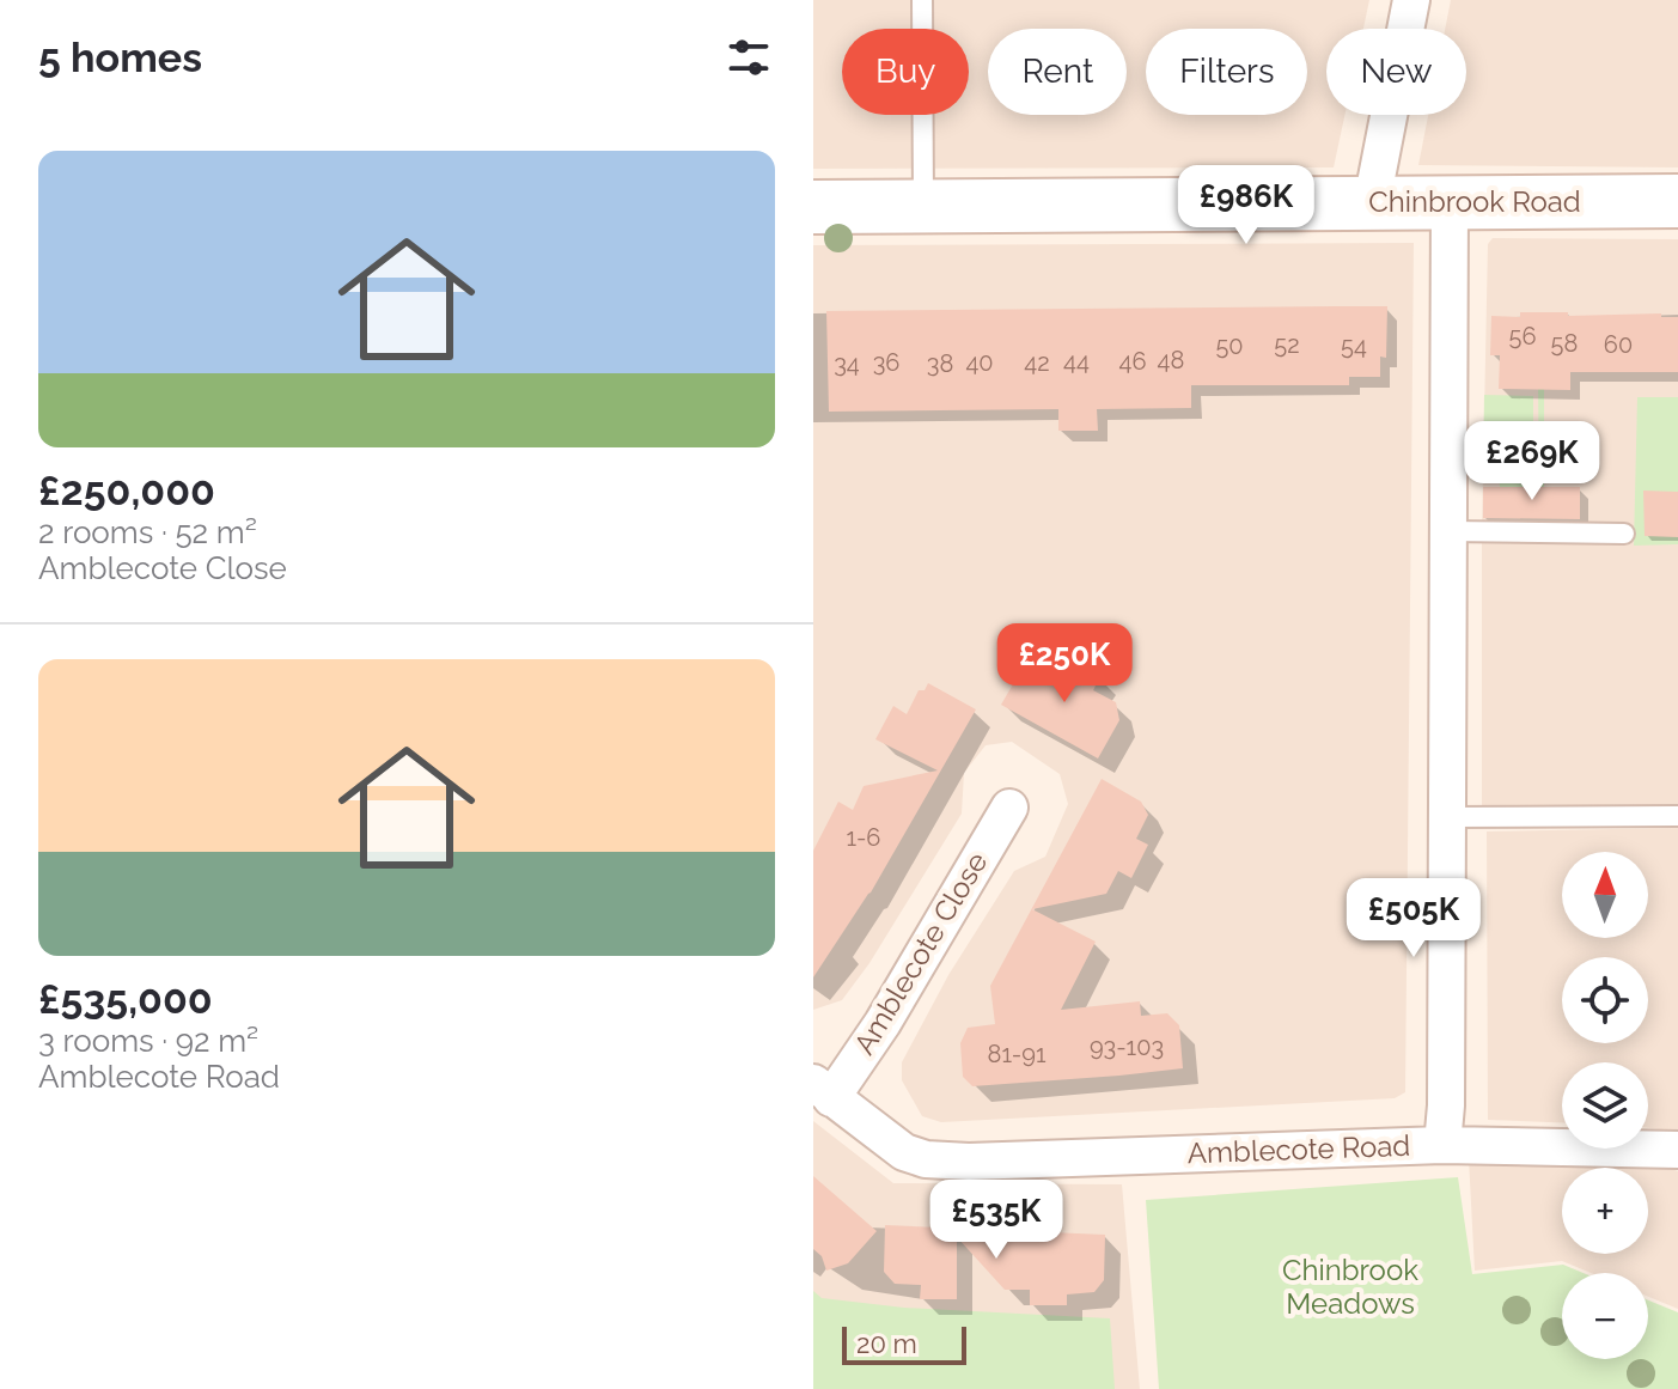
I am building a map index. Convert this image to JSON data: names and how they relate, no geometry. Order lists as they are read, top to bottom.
{
  "streets": {
    "main road": ["Chinbrook Road"],
    "street": ["Amblecote Close", "Amblecote Road"]
  },
  "crossings": [
    ["Chinbrook Road", "Amblecote Road"],
    ["Amblecote Close", "Amblecote Road"]
  ],
  "parks": ["Chinbrook Meadows"],
  "house_numbers": [
    "56",
    "58",
    "52",
    "60",
    "50",
    "54",
    "48",
    "44",
    "46",
    "36",
    "40",
    "42",
    "34",
    "38",
    "1-6",
    "93-103",
    "81-91"
  ],
  "scale_bar": "20 m",
  "north": "top",
  "page": {
    "heading": "5 homes",
    "chip": [
      "Buy",
      "Rent",
      "Filters",
      "New"
    ],
    "list": [
      {
        "name": "£250,000",
        "note": "2 rooms · 52 m² · Amblecote Close"
      },
      {
        "name": "£535,000",
        "note": "3 rooms · 92 m² · Amblecote Road"
      }
    ],
    "price": [
      "£986K",
      "£269K",
      "£250K",
      "£505K",
      "£535K"
    ],
    "map_buttons": ["+", "−"],
    "scale": "20 m"
  }
}
